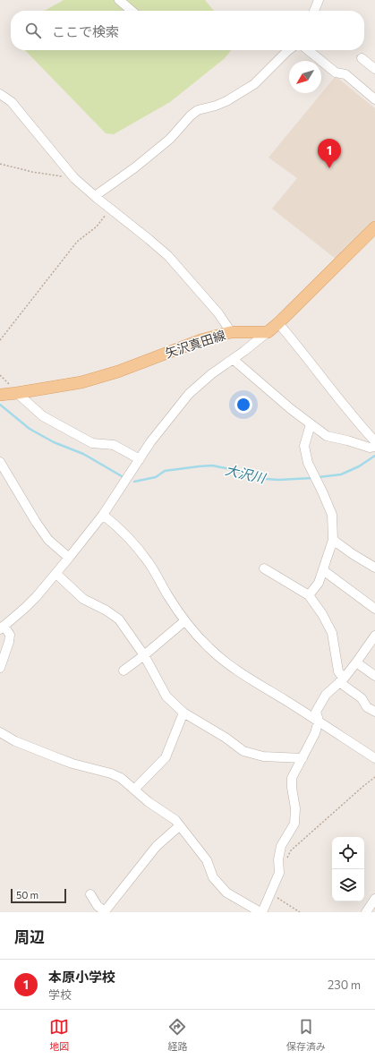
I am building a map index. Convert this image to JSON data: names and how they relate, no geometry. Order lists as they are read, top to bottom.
{
  "streets": {
    "main road": ["矢沢真田線"]
  },
  "water": ["大沢川"],
  "scale_bar": "50 m",
  "north": "bottom left",
  "page": {
    "search": "ここで検索",
    "pins": "1",
    "scale": "50 m",
    "heading": "周辺",
    "list": [
      {
        "mark": "1",
        "name": "本原小学校",
        "note": "学校",
        "value": "230 m"
      }
    ],
    "nav": ["地図", "経路", "保存済み"]
  }
}
